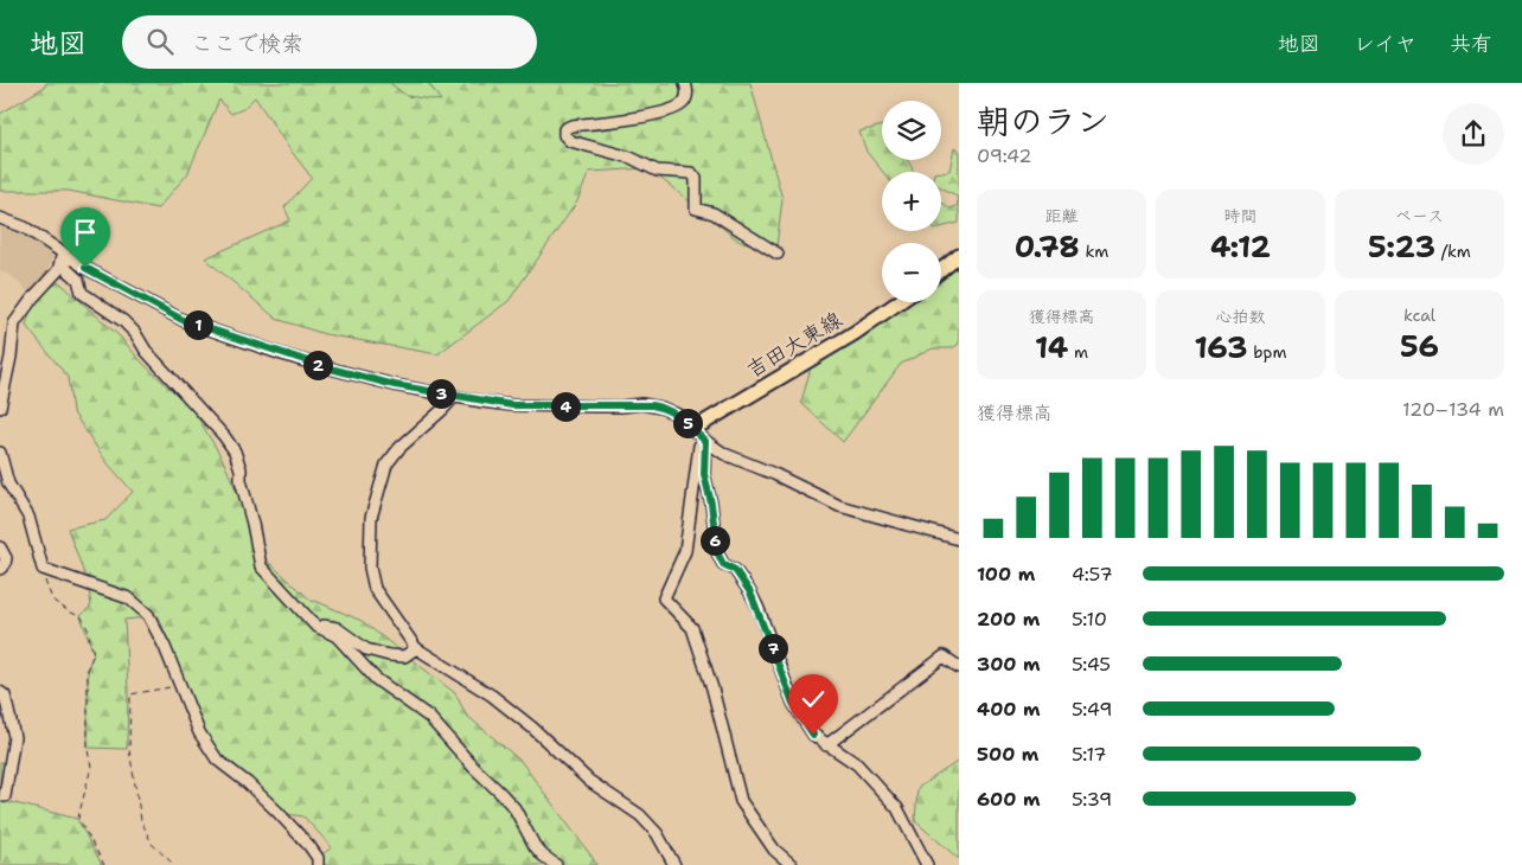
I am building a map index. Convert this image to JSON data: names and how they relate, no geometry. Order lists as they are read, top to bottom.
{
  "streets": {
    "main road": ["吉田大東線"]
  },
  "page": {
    "header": "地図",
    "search": "ここで検索",
    "nav": ["地図", "レイヤ", "共有"],
    "heading": ["朝のラン", "09:42"],
    "map_buttons": ["+", "−"],
    "stats": [
      ["距離", "0.78 km"],
      ["時間", "4:12"],
      ["ペース", "5:23 /km"],
      ["獲得標高", "14 m"],
      ["心拍数", "163 bpm"],
      ["kcal", "56"]
    ],
    "pins": [
      "1",
      "2",
      "3",
      "4",
      "5",
      "6",
      "7"
    ],
    "chart": ["獲得標高", "120–134 m"],
    "list": [
      {
        "name": "100 m",
        "note": "4:57"
      },
      {
        "name": "200 m",
        "note": "5:10"
      },
      {
        "name": "300 m",
        "note": "5:45"
      },
      {
        "name": "400 m",
        "note": "5:49"
      },
      {
        "name": "500 m",
        "note": "5:17"
      },
      {
        "name": "600 m",
        "note": "5:39"
      }
    ]
  }
}
